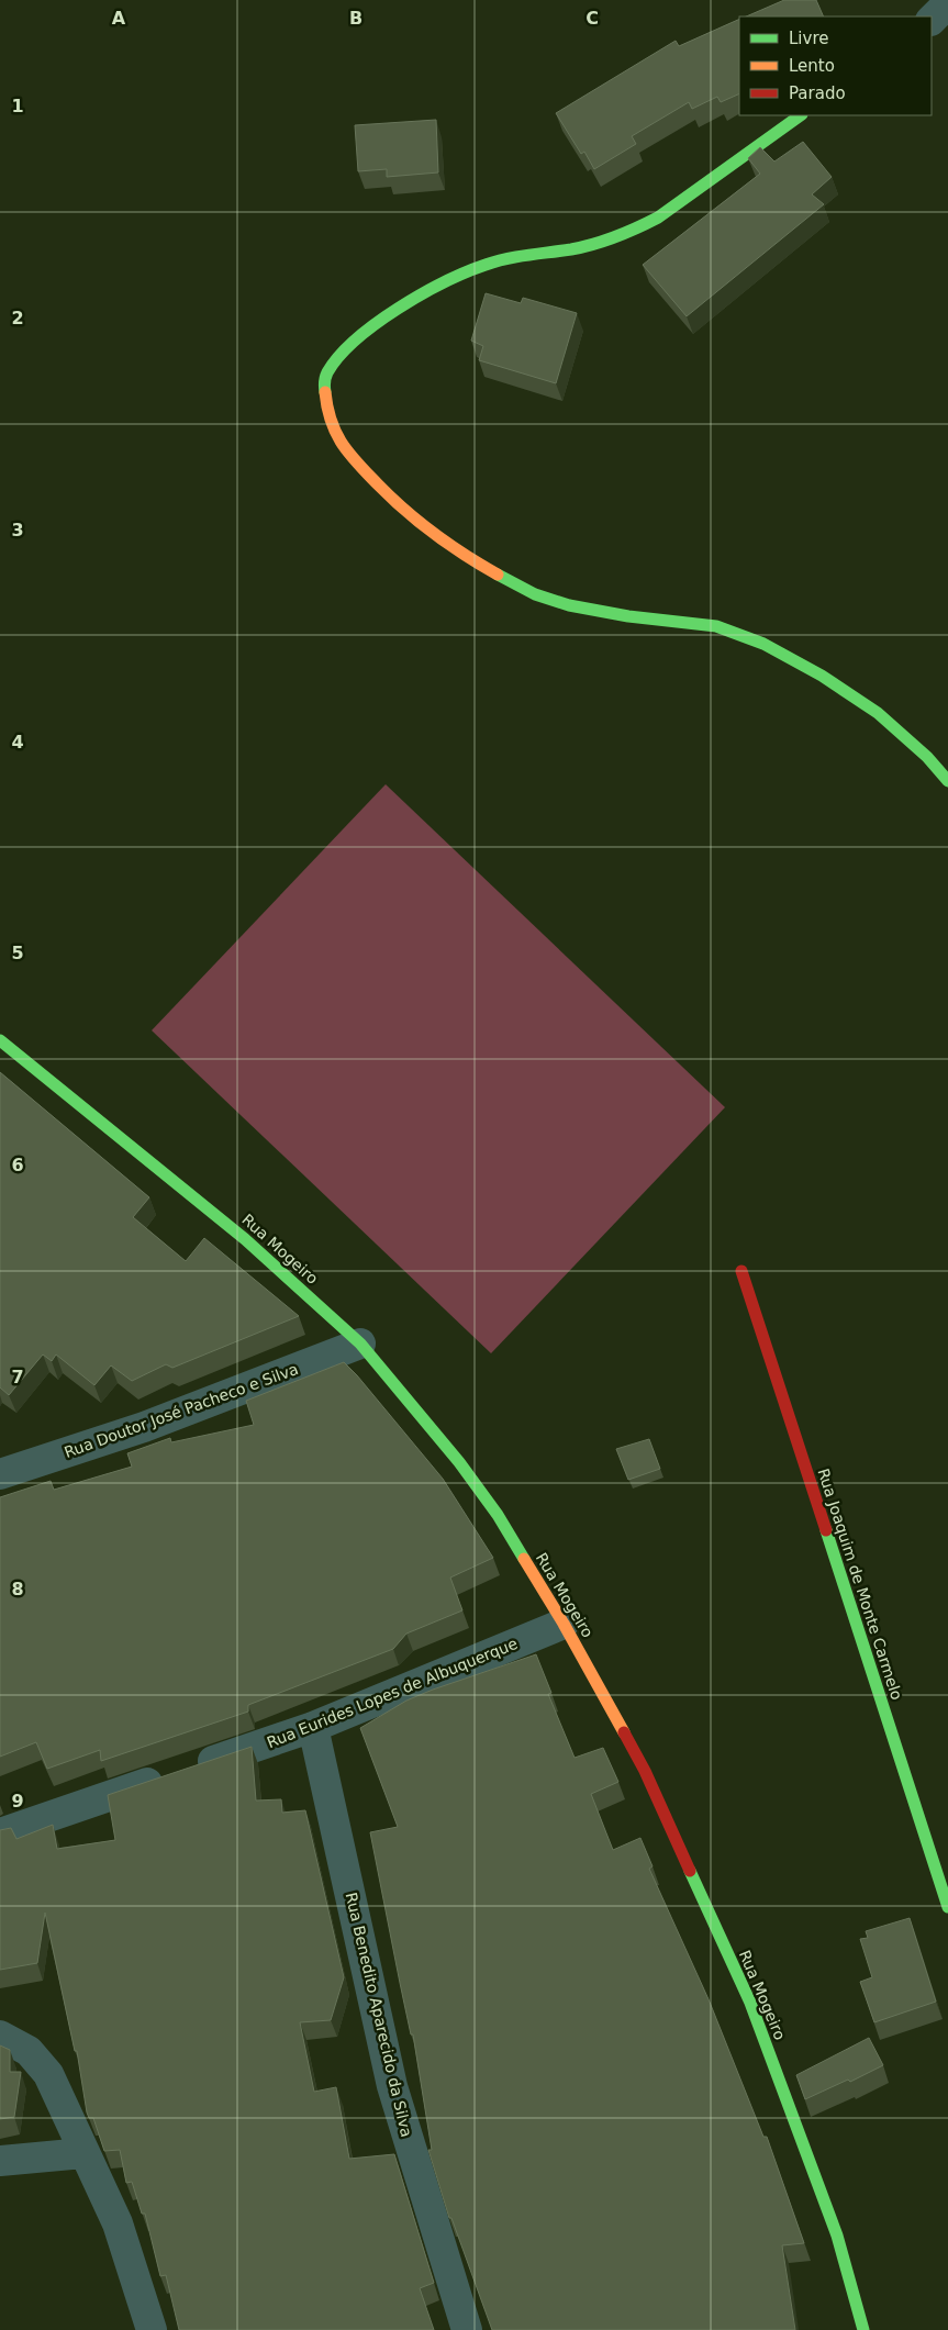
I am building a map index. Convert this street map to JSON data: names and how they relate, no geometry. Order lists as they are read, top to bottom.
{
  "streets": {
    "street": [
      "Rua Mogeiro",
      "Rua Doutor José Pacheco e Silva",
      "Rua Joaquim de Monte Carmelo",
      "Rua Eurides Lopes de Albuquerque",
      "Rua Benedito Aparecido da Silva"
    ]
  },
  "crossings": [
    ["Rua Mogeiro", "Rua Doutor José Pacheco e Silva"],
    ["Rua Mogeiro", "Rua Eurides Lopes de Albuquerque"],
    ["Rua Eurides Lopes de Albuquerque", "Rua Benedito Aparecido da Silva"]
  ],
  "legend": ["Livre", "Lento", "Parado"],
  "grid": {
    "columns": ["A", "B", "C"],
    "rows": [
      "1",
      "2",
      "3",
      "4",
      "5",
      "6",
      "7",
      "8",
      "9"
    ]
  }
}
